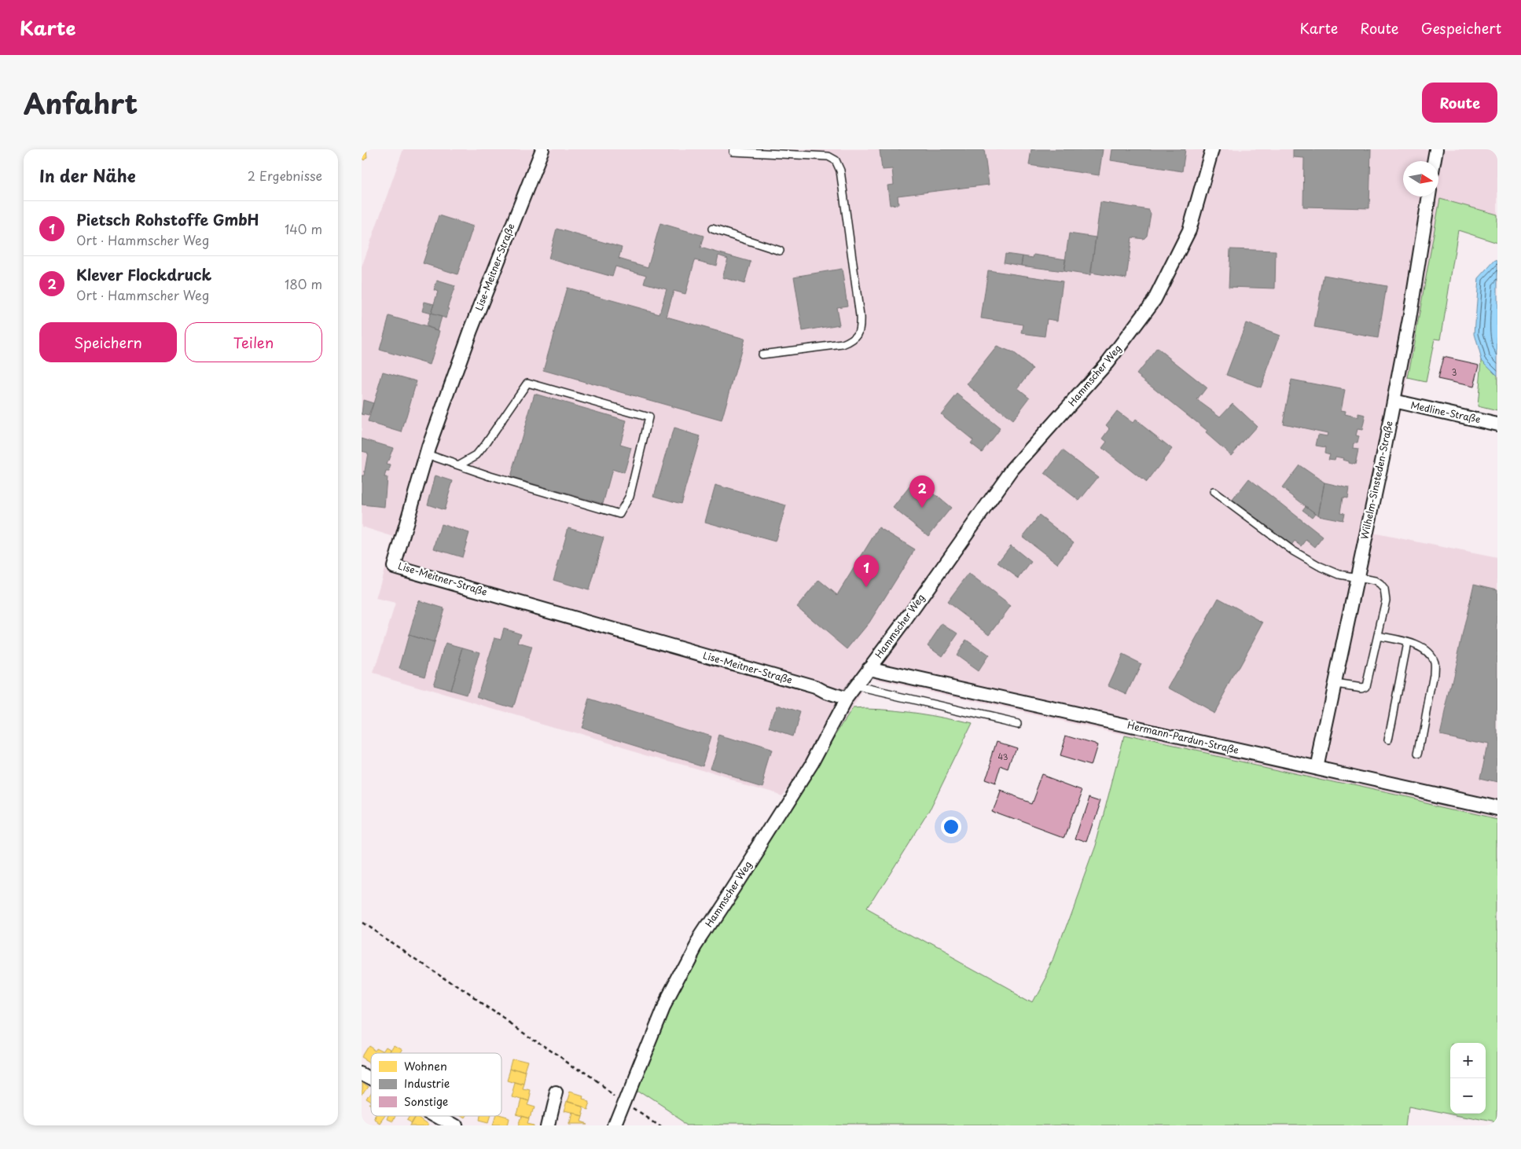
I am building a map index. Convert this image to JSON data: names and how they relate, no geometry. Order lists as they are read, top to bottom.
{
  "streets": {
    "street": [
      "Lise-Meitner-Straße",
      "Hammscher Weg",
      "Medline-Straße",
      "Wilhelm-Sinsteden-Straße",
      "Hermann-Pardun-Straße"
    ]
  },
  "crossings": [
    ["Lise-Meitner-Straße", "Hammscher Weg"],
    ["Hammscher Weg", "Hermann-Pardun-Straße"],
    ["Medline-Straße", "Wilhelm-Sinsteden-Straße"],
    ["Wilhelm-Sinsteden-Straße", "Hermann-Pardun-Straße"]
  ],
  "house_numbers": ["3", "43"],
  "legend": ["Wohnen", "Industrie", "Sonstige"],
  "north": "right",
  "page": {
    "header": "Karte",
    "nav": ["Karte", "Route", "Gespeichert"],
    "title": "Anfahrt",
    "buttons": [
      "Route",
      ["Speichern", "Teilen"]
    ],
    "heading": ["In der Nähe", "2 Ergebnisse"],
    "list": [
      {
        "mark": "1",
        "name": "Pietsch Rohstoffe GmbH",
        "note": "Ort · Hammscher Weg",
        "value": "140 m"
      },
      {
        "mark": "2",
        "name": "Klever Flockdruck",
        "note": "Ort · Hammscher Weg",
        "value": "180 m"
      }
    ],
    "pins": ["2", "1"],
    "map_buttons": ["+", "−"]
  }
}
